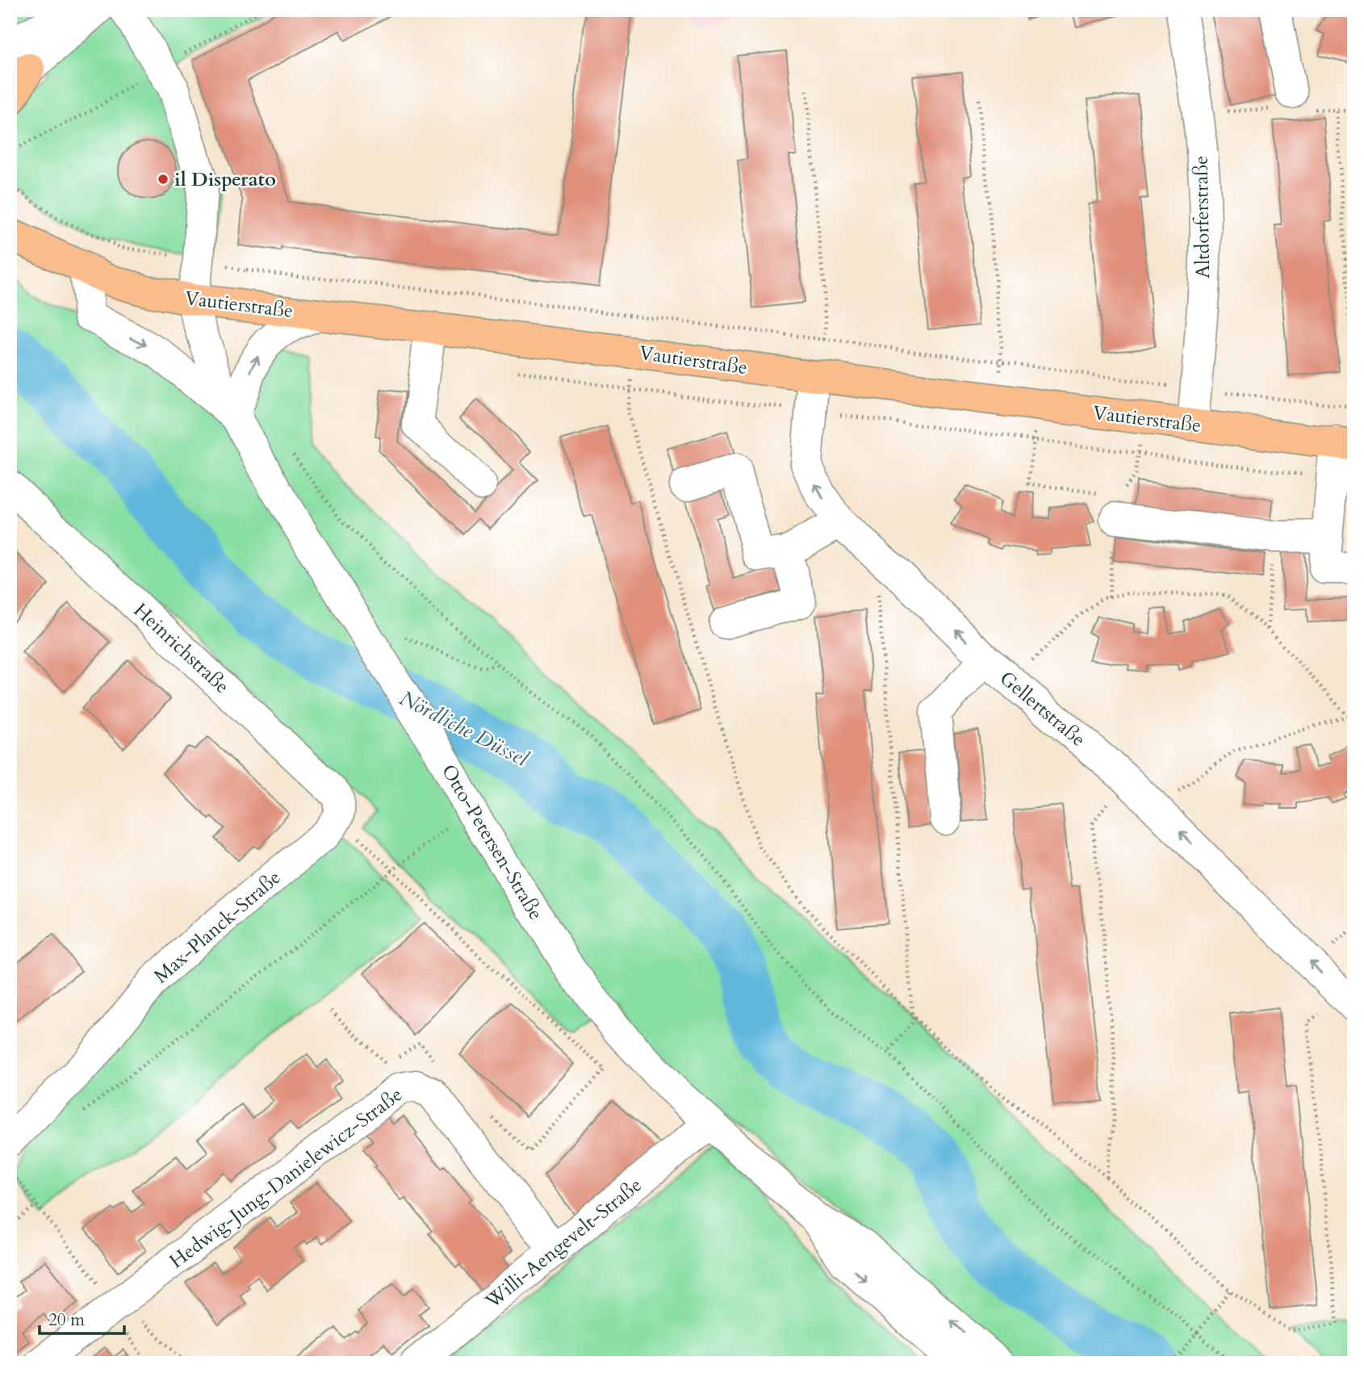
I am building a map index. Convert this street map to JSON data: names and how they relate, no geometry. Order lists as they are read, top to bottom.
{
  "streets": {
    "main road": ["Vautierstraße"],
    "street": [
      "Altdorferstraße",
      "Heinrichstraße",
      "Gellertstraße",
      "Otto-Petersen-Straße",
      "Max-Planck-Straße",
      "Hedwig-Jung-Danielewicz-Straße",
      "Willi-Aengevelt-Straße"
    ]
  },
  "crossings": [
    ["Altdorferstraße", "Vautierstraße"],
    ["Vautierstraße", "Gellertstraße"],
    ["Vautierstraße", "Otto-Petersen-Straße"],
    ["Heinrichstraße", "Max-Planck-Straße"],
    ["Otto-Petersen-Straße", "Willi-Aengevelt-Straße"],
    ["Hedwig-Jung-Danielewicz-Straße", "Willi-Aengevelt-Straße"]
  ],
  "one_way": ["Gellertstraße"],
  "water": ["Nördliche Düssel"],
  "places": ["il Disperato"],
  "scale_bar": "20 m"
}
